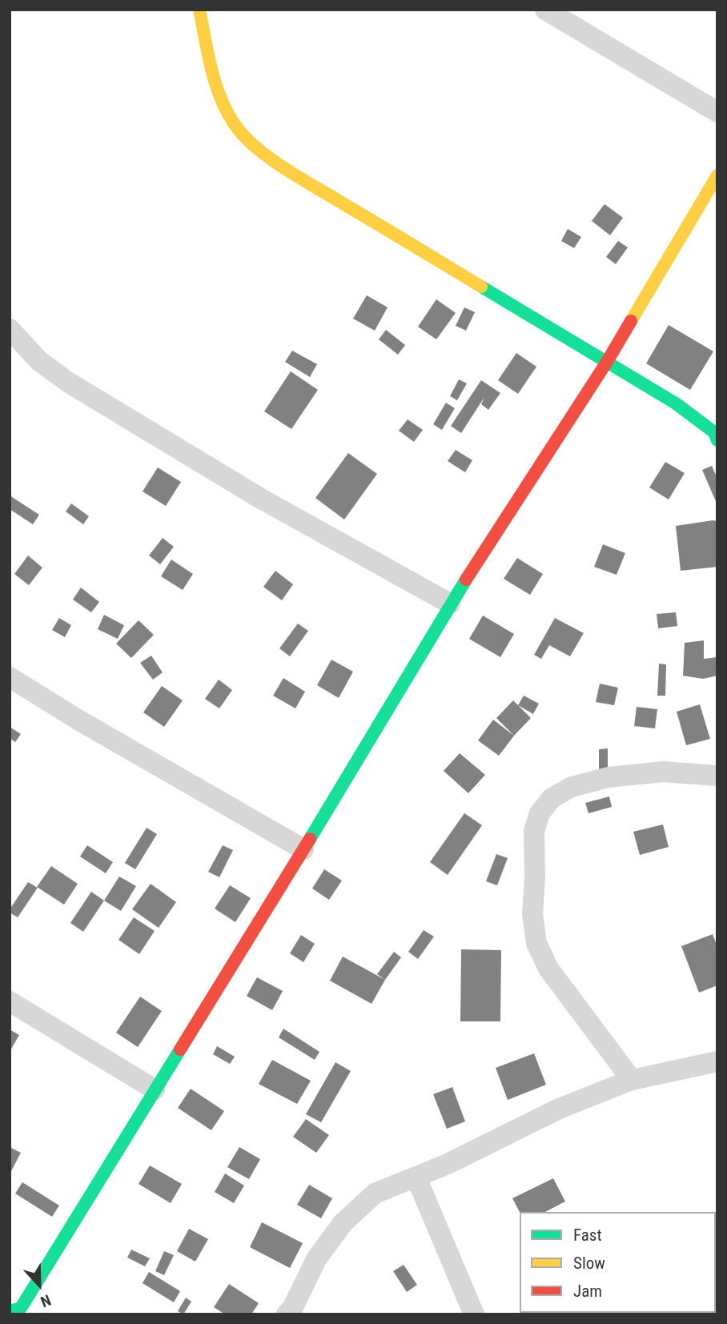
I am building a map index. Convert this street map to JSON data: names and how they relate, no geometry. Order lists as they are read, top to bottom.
{
  "legend": ["Fast", "Slow", "Jam"],
  "north": "bottom"
}
